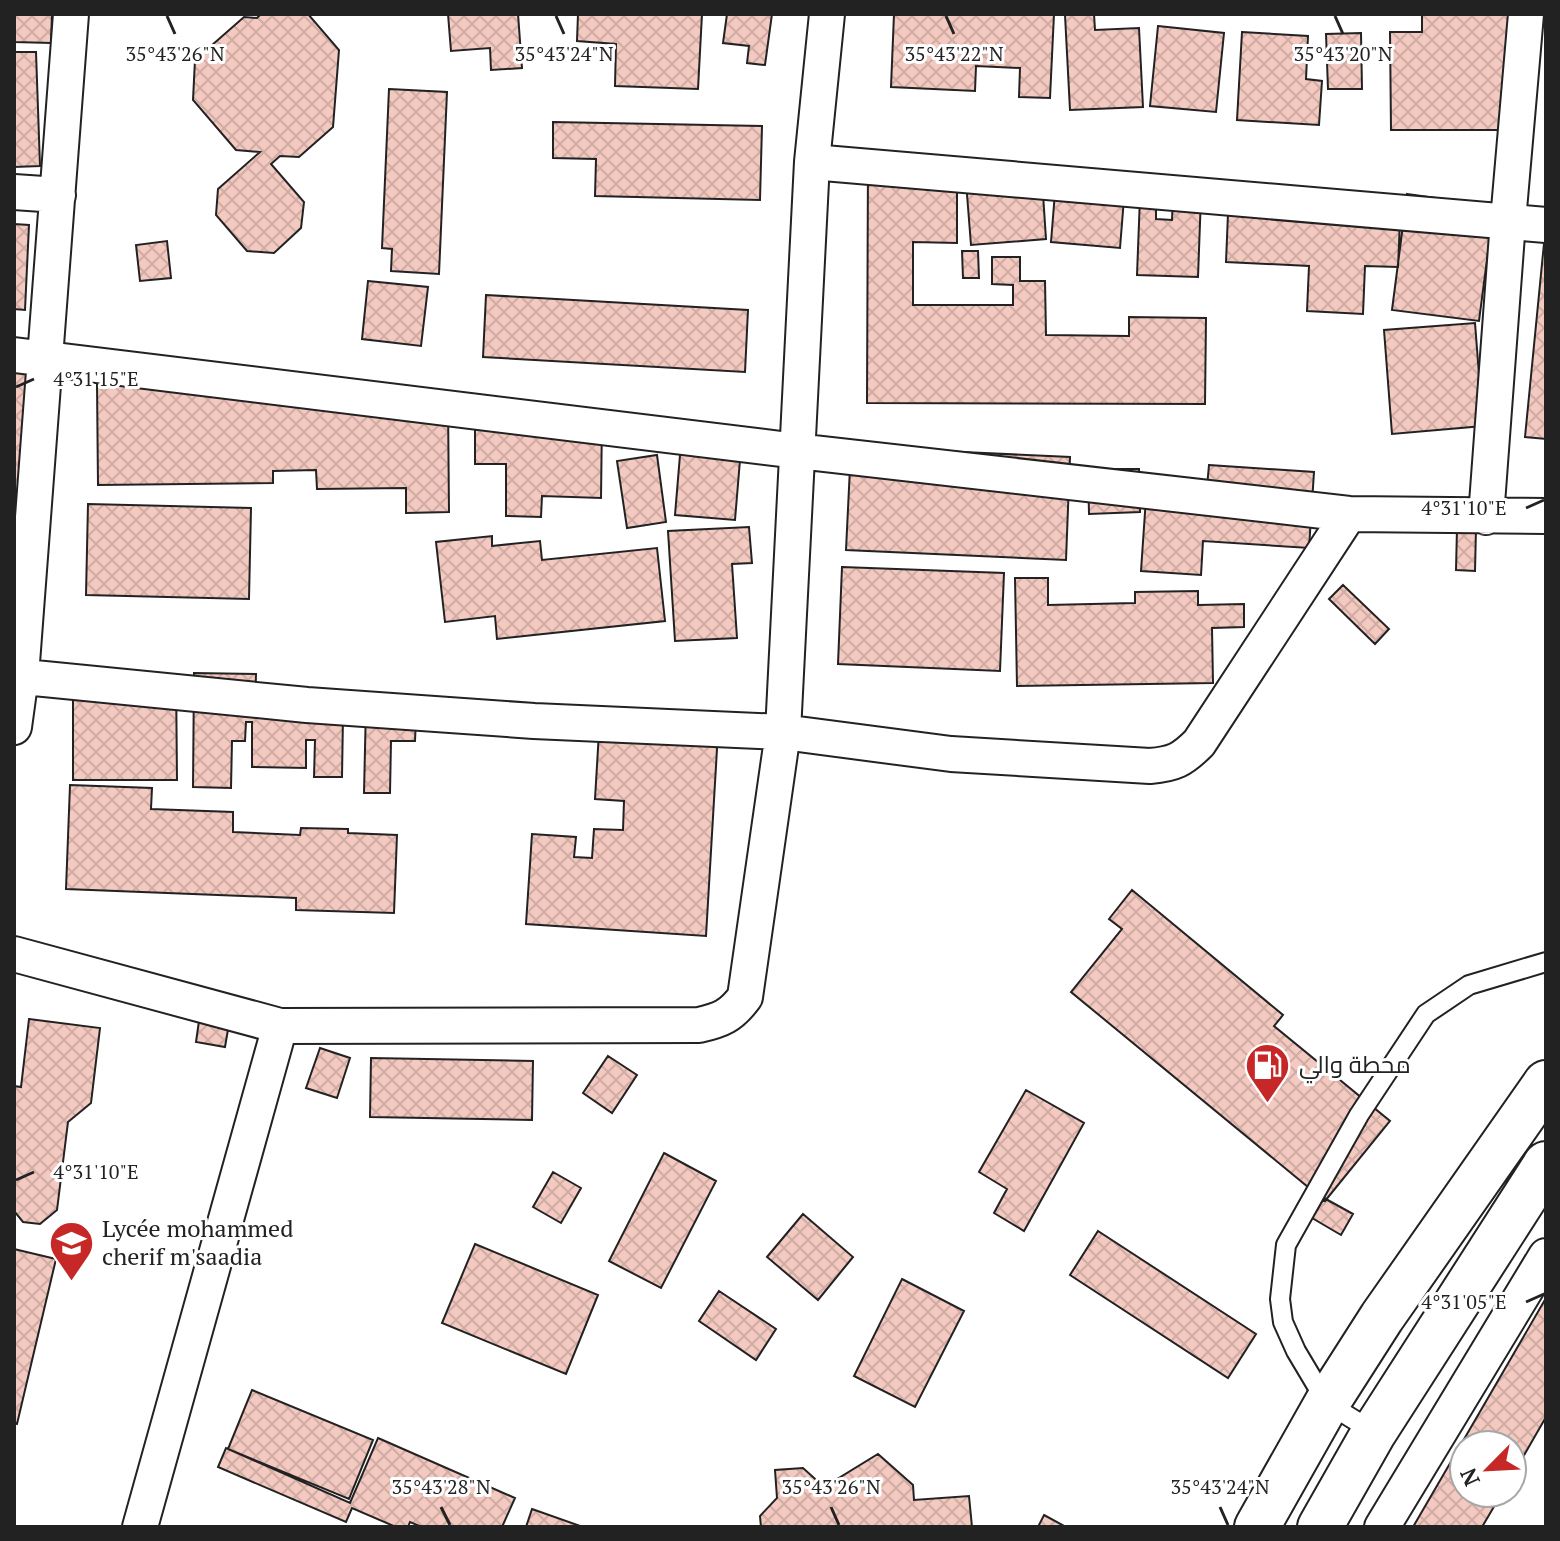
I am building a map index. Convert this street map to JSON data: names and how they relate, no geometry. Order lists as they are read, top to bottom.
{
  "places": {
    "fuel station": ["محطة والي"],
    "school or university": ["Lycée mohammed cherif m'saadia"]
  },
  "north": "bottom left",
  "coordinates": [
    "35°43'26\"N",
    "35°43'24\"N",
    "35°43'22\"N",
    "35°43'20\"N",
    "4°31'15\"E",
    "4°31'10\"E",
    "4°31'05\"E",
    "35°43'28\"N"
  ]
}
